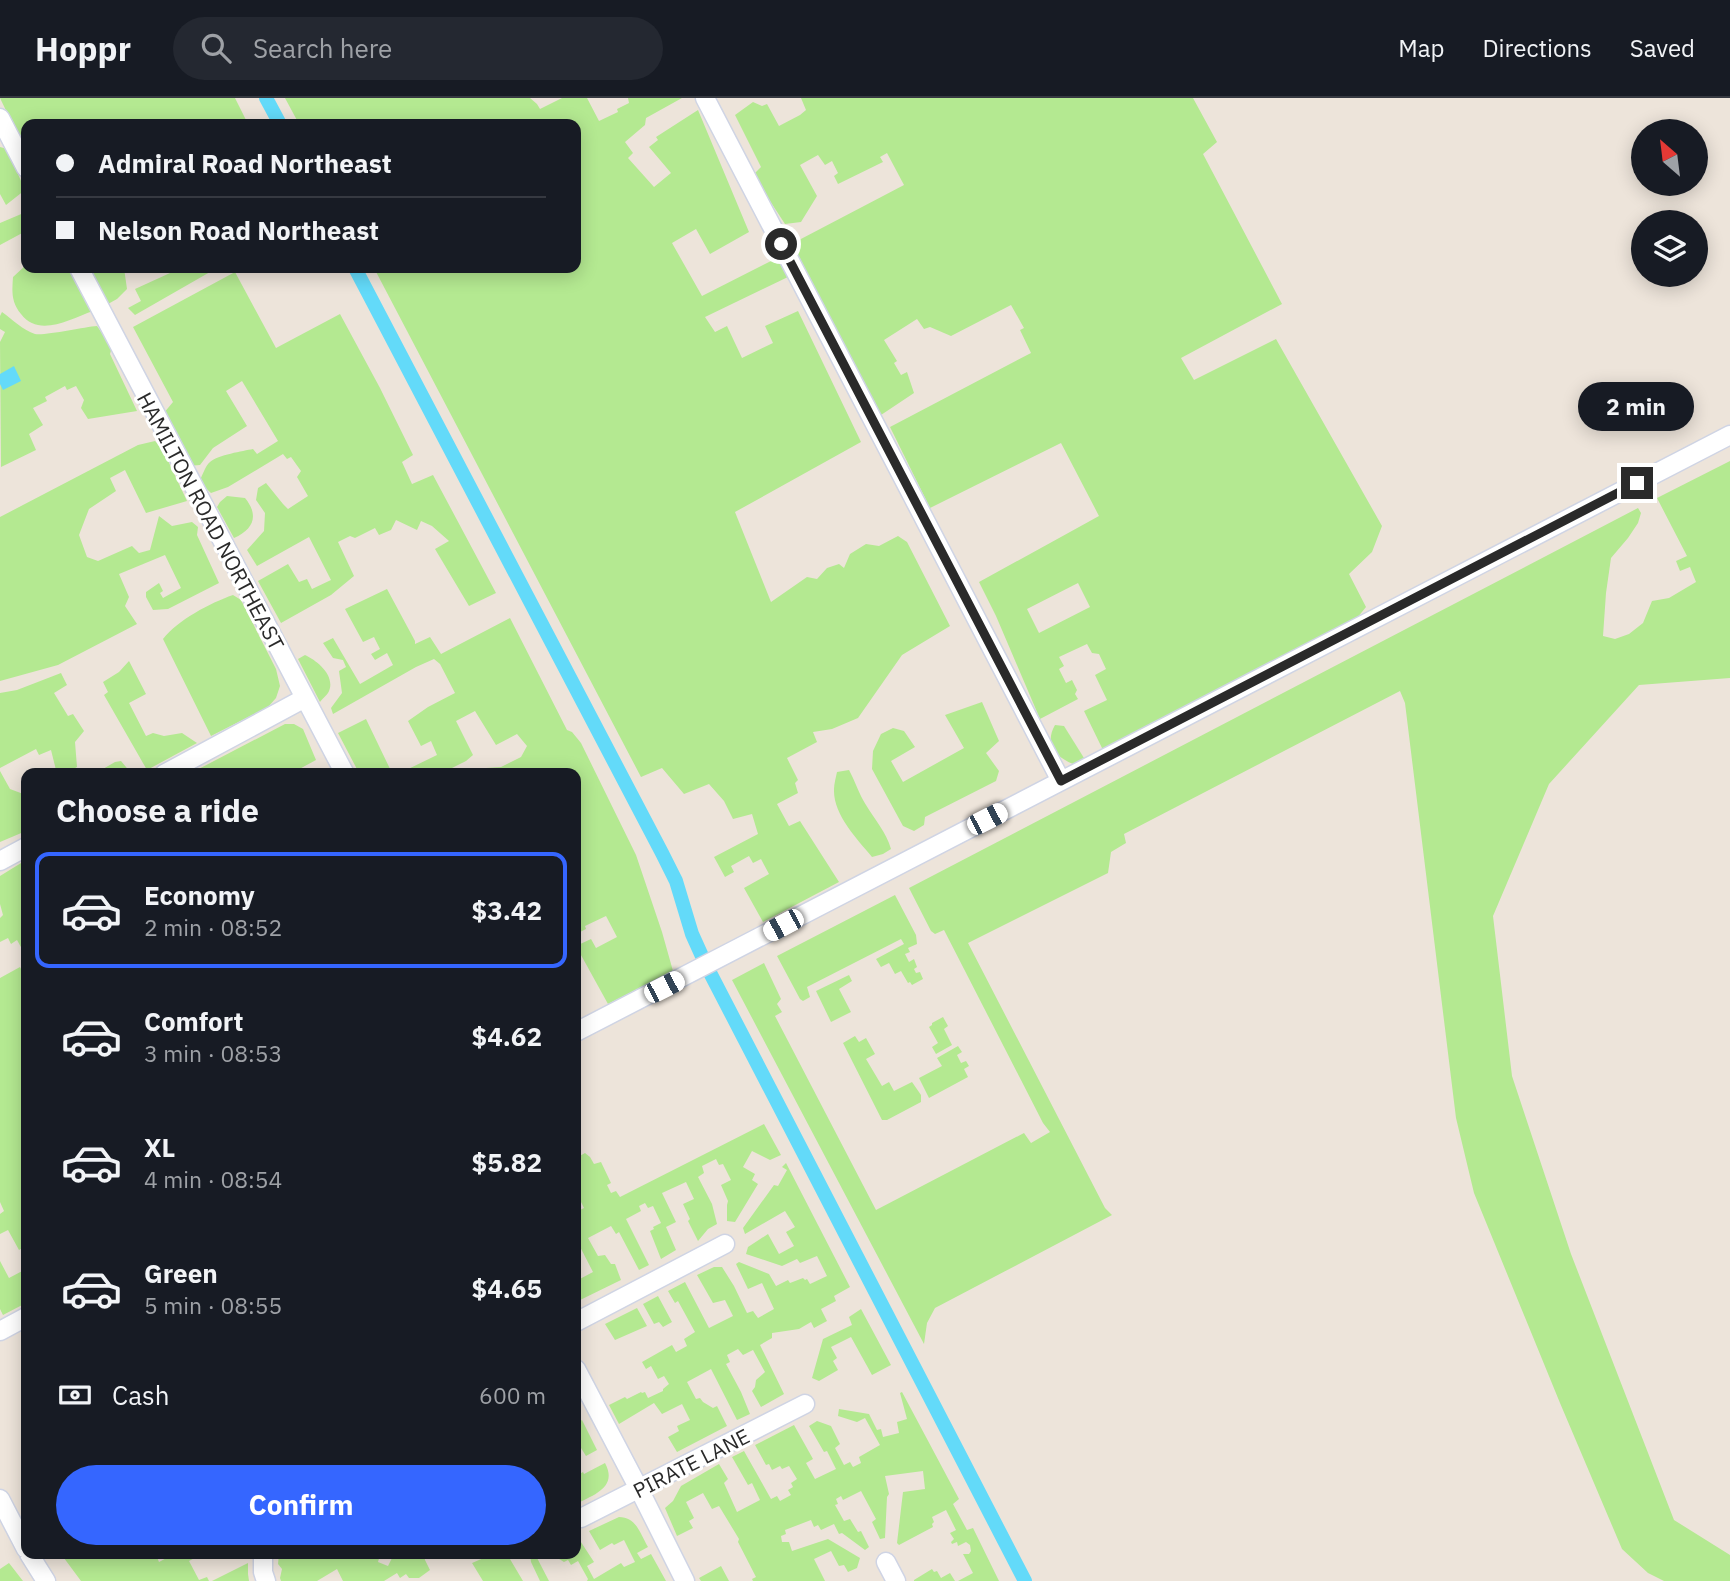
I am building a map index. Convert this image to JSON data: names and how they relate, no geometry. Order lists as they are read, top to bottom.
{
  "streets": {
    "street": ["HAMILTON ROAD NORTHEAST", "PIRATE LANE"]
  },
  "north": "top left",
  "page": {
    "header": "Hoppr",
    "search": "Search here",
    "nav": ["Map", "Directions", "Saved"],
    "banner": ["Admiral Road Northeast", "Nelson Road Northeast"],
    "bubble": "2 min",
    "heading": "Choose a ride",
    "list": [
      {
        "name": "Economy",
        "note": "2 min · 08:52",
        "value": "$3.42"
      },
      {
        "name": "Comfort",
        "note": "3 min · 08:53",
        "value": "$4.62"
      },
      {
        "name": "XL",
        "note": "4 min · 08:54",
        "value": "$5.82"
      },
      {
        "name": "Green",
        "note": "5 min · 08:55",
        "value": "$4.65"
      }
    ],
    "pay": ["Cash", "600 m"],
    "buttons": "Confirm"
  }
}
